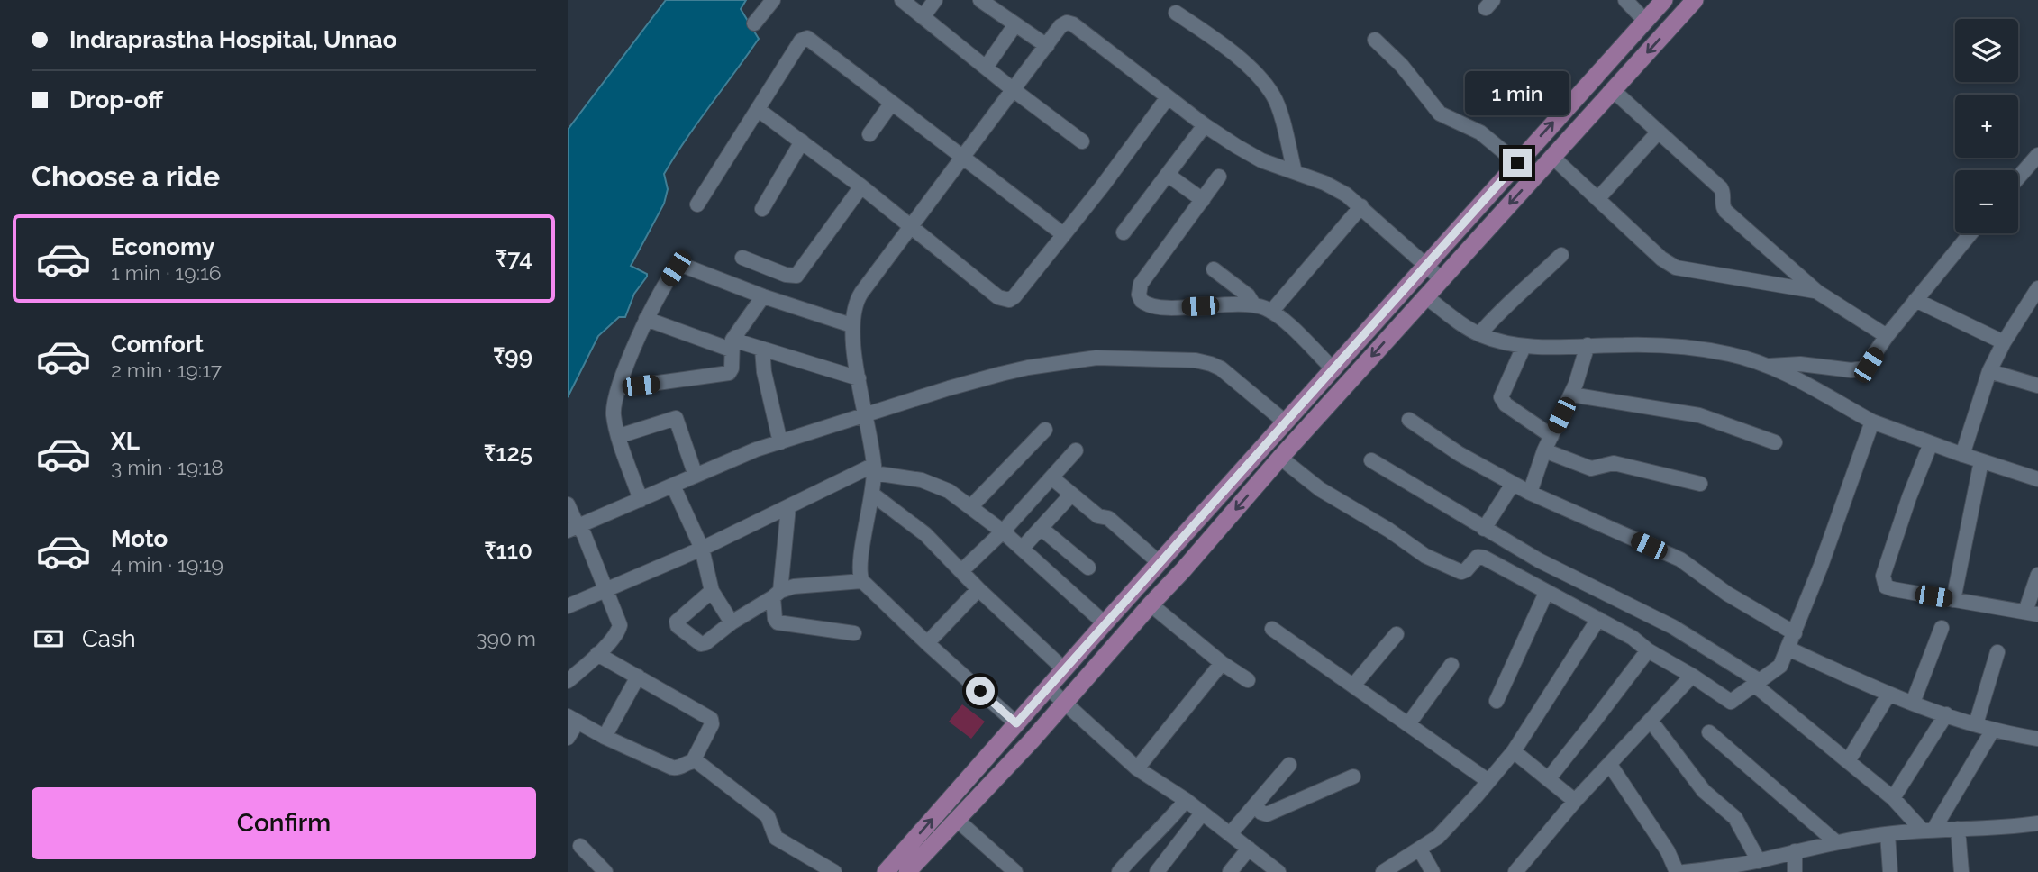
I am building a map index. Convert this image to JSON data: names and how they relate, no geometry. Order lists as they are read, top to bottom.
{
  "page": {
    "banner": ["Indraprastha Hospital, Unnao", "Drop-off"],
    "map_buttons": ["+", "−"],
    "bubble": "1 min",
    "heading": "Choose a ride",
    "list": [
      {
        "name": "Economy",
        "note": "1 min · 19:16",
        "value": "₹74"
      },
      {
        "name": "Comfort",
        "note": "2 min · 19:17",
        "value": "₹99"
      },
      {
        "name": "XL",
        "note": "3 min · 19:18",
        "value": "₹125"
      },
      {
        "name": "Moto",
        "note": "4 min · 19:19",
        "value": "₹110"
      }
    ],
    "pay": ["Cash", "390 m"],
    "buttons": "Confirm"
  }
}
